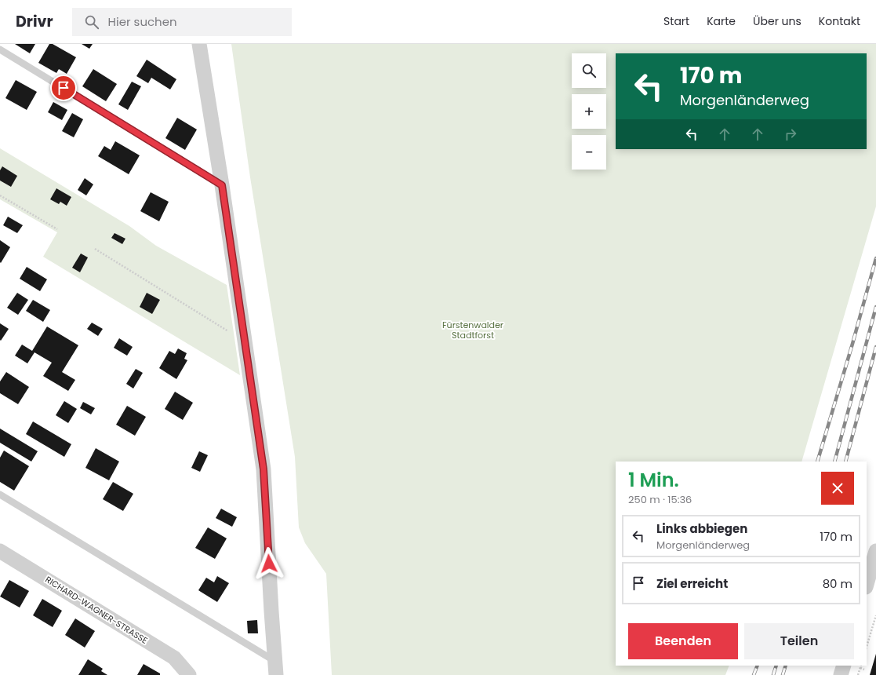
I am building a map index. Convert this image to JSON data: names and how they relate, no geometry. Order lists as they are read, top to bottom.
{
  "streets": {
    "street": ["RICHARD-WAGNER-STRASSE"]
  },
  "parks": ["Fürstenwalder Stadtforst"],
  "page": {
    "header": "Drivr",
    "search": "Hier suchen",
    "nav": [
      "Start",
      "Karte",
      "Über uns",
      "Kontakt"
    ],
    "map_buttons": ["+", "−"],
    "turn": ["170 m", "Morgenländerweg"],
    "heading": ["1 Min.", "250 m · 15:36"],
    "list": [
      {
        "name": "Links abbiegen",
        "note": "Morgenländerweg",
        "value": "170 m"
      },
      {
        "name": "Ziel erreicht",
        "value": "80 m"
      }
    ],
    "buttons": ["Beenden", "Teilen"]
  }
}
